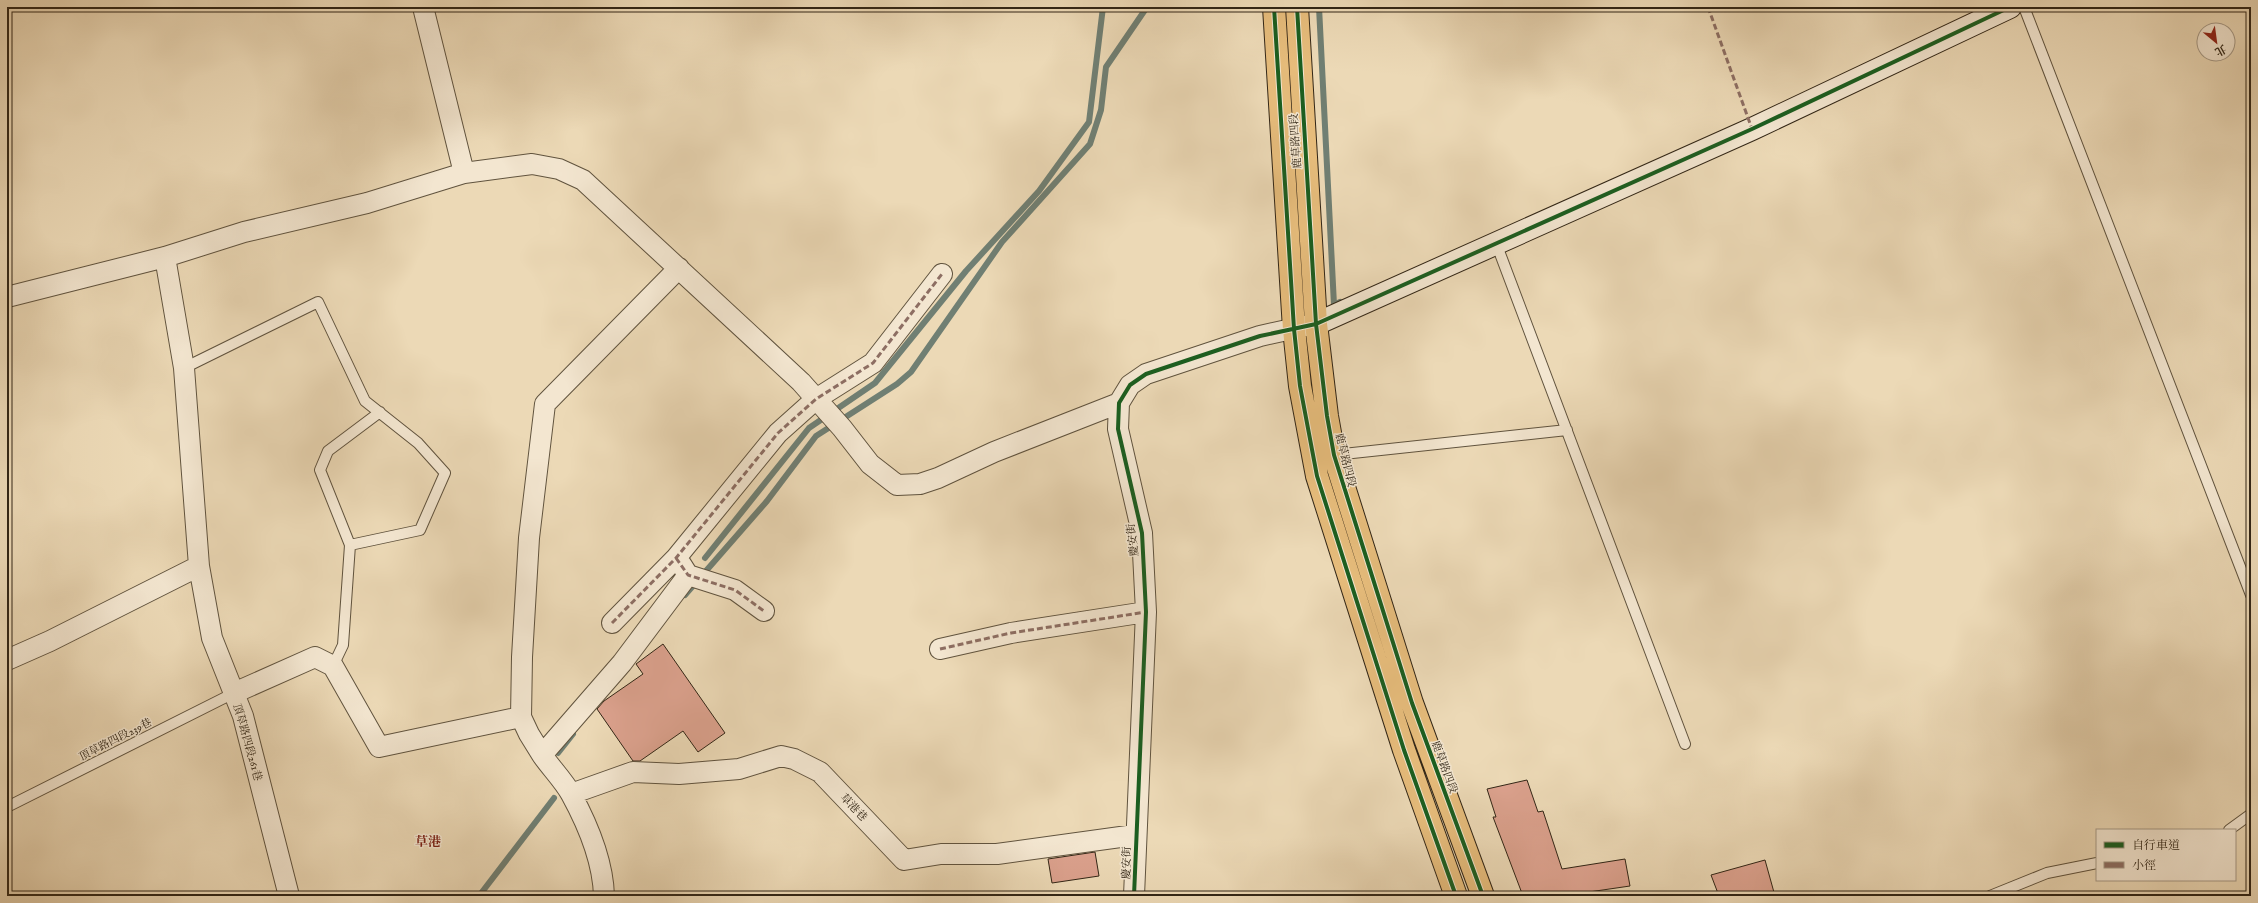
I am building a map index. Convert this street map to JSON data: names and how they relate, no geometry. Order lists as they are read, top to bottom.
{
  "streets": {
    "main road": ["鹿草路四段"],
    "street": ["慶安街", "頂草路四段261巷", "草港巷"],
    "lane": ["頂草路四段239巷"]
  },
  "crossings": [
    ["鹿草路四段", "慶安街"],
    ["慶安街", "草港巷"],
    ["頂草路四段239巷", "頂草路四段261巷"]
  ],
  "districts": ["草港"],
  "legend": ["自行車道", "小徑"],
  "north": "bottom right"
}
